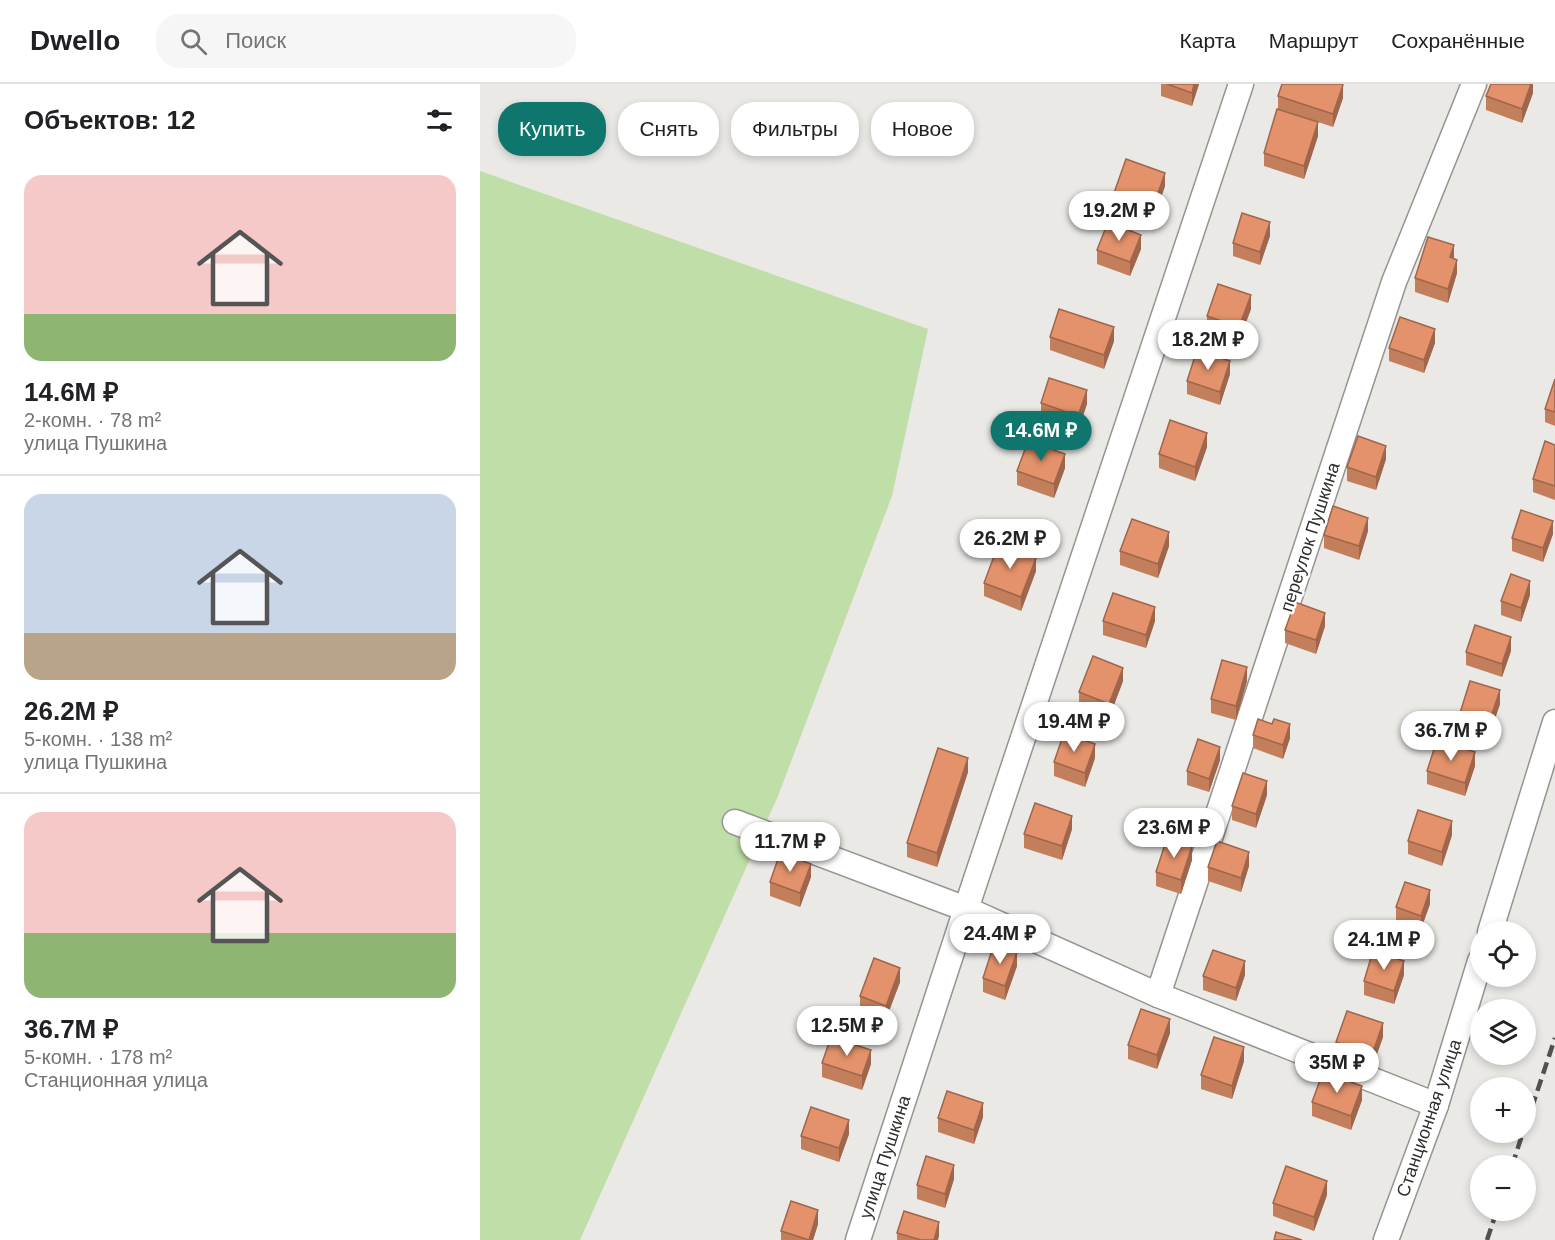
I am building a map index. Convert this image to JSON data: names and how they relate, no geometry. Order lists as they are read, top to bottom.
{
  "streets": {
    "street": ["переулок Пушкина", "Станционная улица", "улица Пушкина"]
  },
  "page": {
    "header": "Dwello",
    "search": "Поиск",
    "nav": ["Карта", "Маршрут", "Сохранённые"],
    "heading": "Объектов: 12",
    "chip": [
      "Купить",
      "Снять",
      "Фильтры",
      "Новое"
    ],
    "list": [
      {
        "name": "14.6M ₽",
        "note": "2-комн. · 78 m² · улица Пушкина"
      },
      {
        "name": "26.2M ₽",
        "note": "5-комн. · 138 m² · улица Пушкина"
      },
      {
        "name": "36.7M ₽",
        "note": "5-комн. · 178 m² · Станционная улица"
      }
    ],
    "price": [
      "19.2M ₽",
      "18.2M ₽",
      "14.6M ₽",
      "26.2M ₽",
      "19.4M ₽",
      "36.7M ₽",
      "23.6M ₽",
      "11.7M ₽",
      "24.4M ₽",
      "24.1M ₽",
      "12.5M ₽",
      "35M ₽"
    ],
    "map_buttons": ["+", "−"]
  }
}
